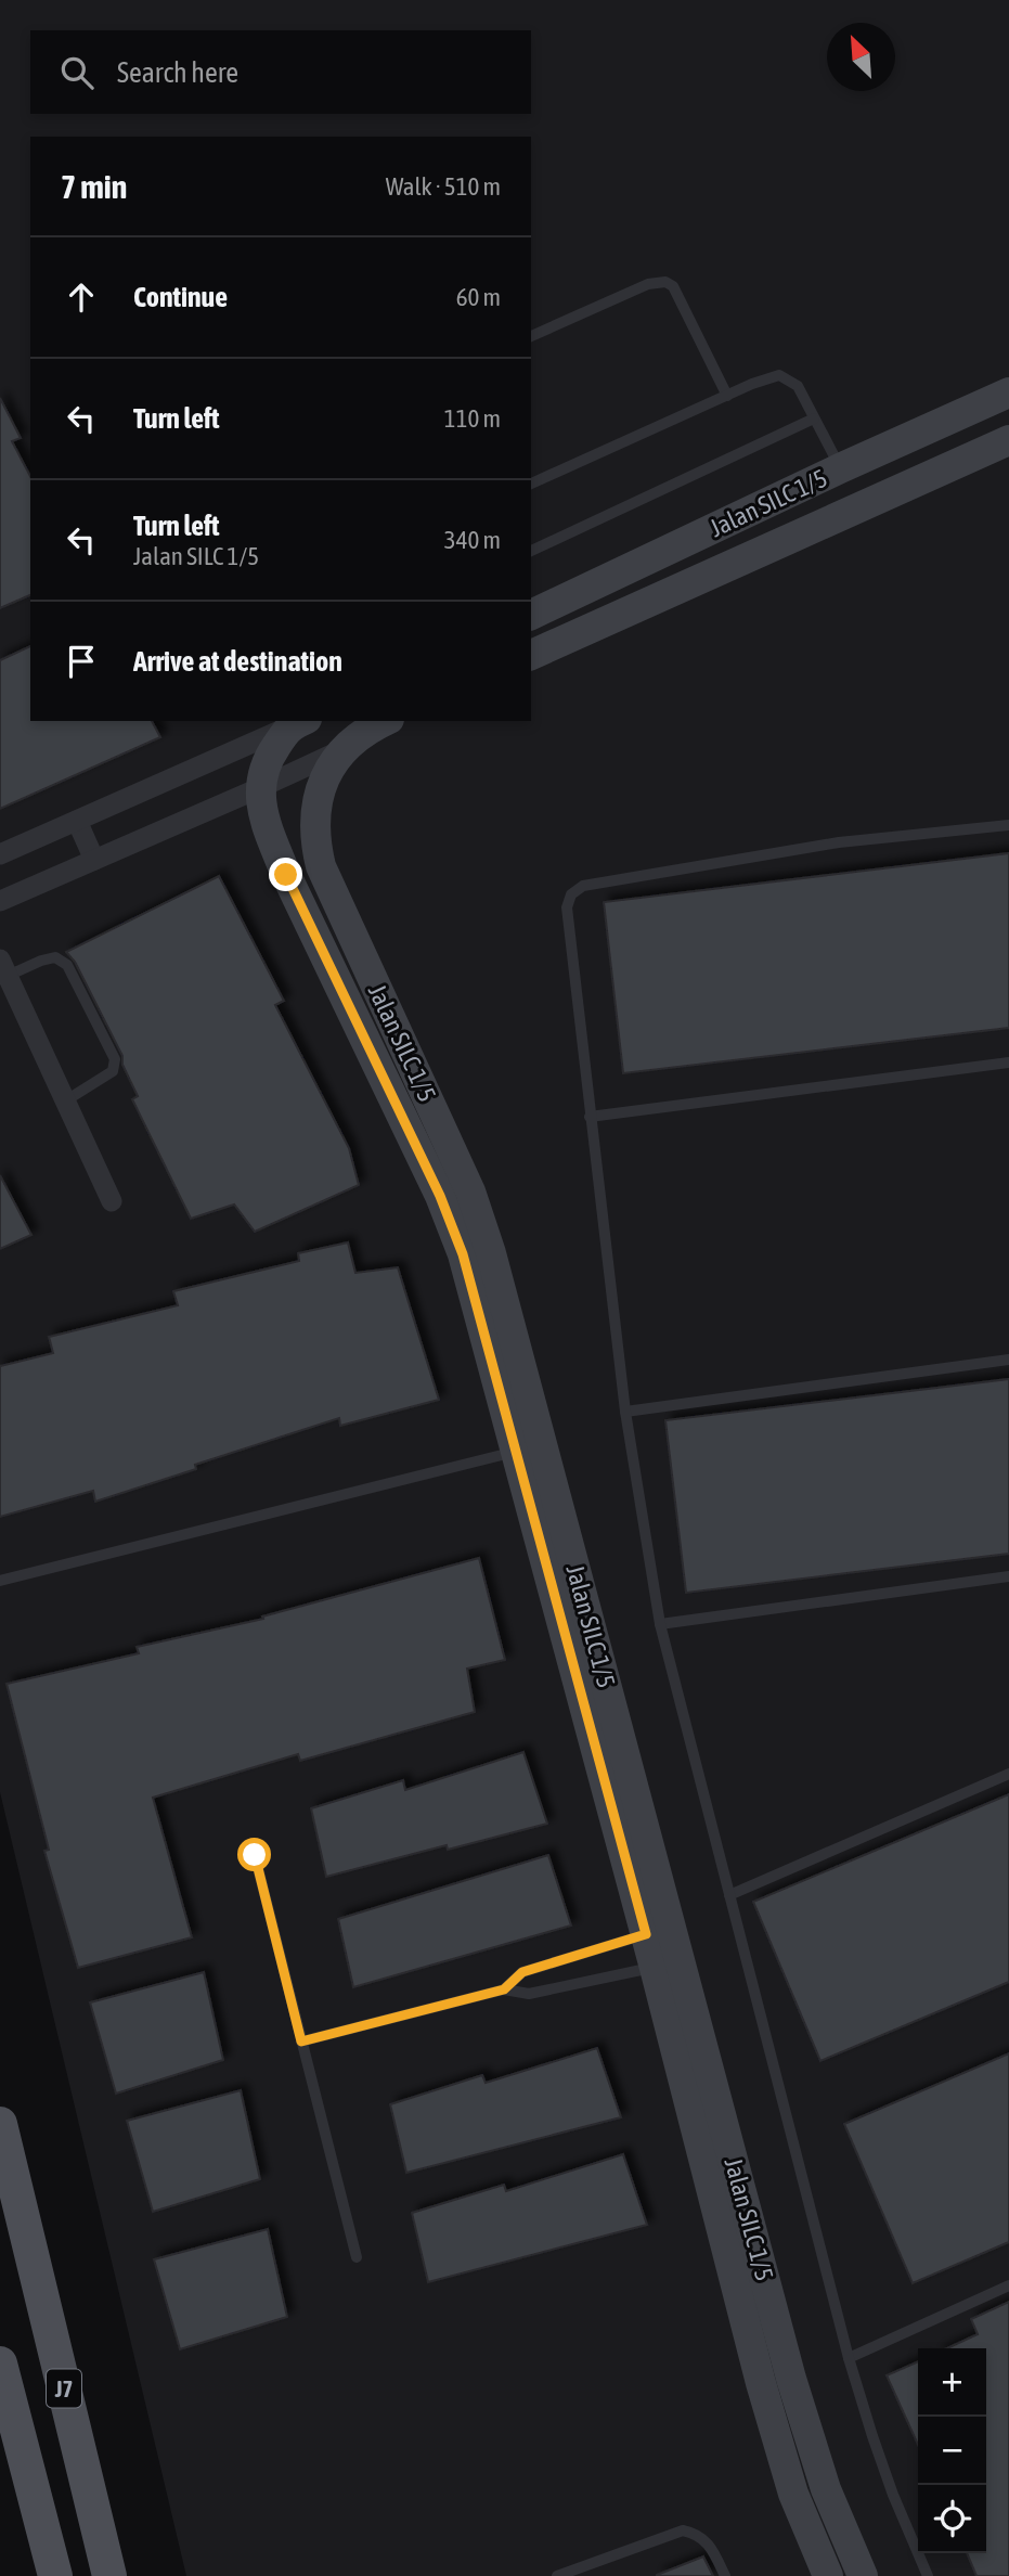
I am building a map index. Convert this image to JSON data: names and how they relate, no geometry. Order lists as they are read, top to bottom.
{
  "streets": {
    "main road": ["J7"],
    "street": ["Jalan SILC 1/5"]
  },
  "north": "top left",
  "page": {
    "search": "Search here",
    "heading": ["7 min", "Walk · 510 m"],
    "list": [
      ["Continue", "60 m"],
      ["Turn left", "110 m"],
      ["Turn left", "Jalan SILC 1/5", "340 m"],
      "Arrive at destination"
    ],
    "map_buttons": ["+", "−"]
  }
}
